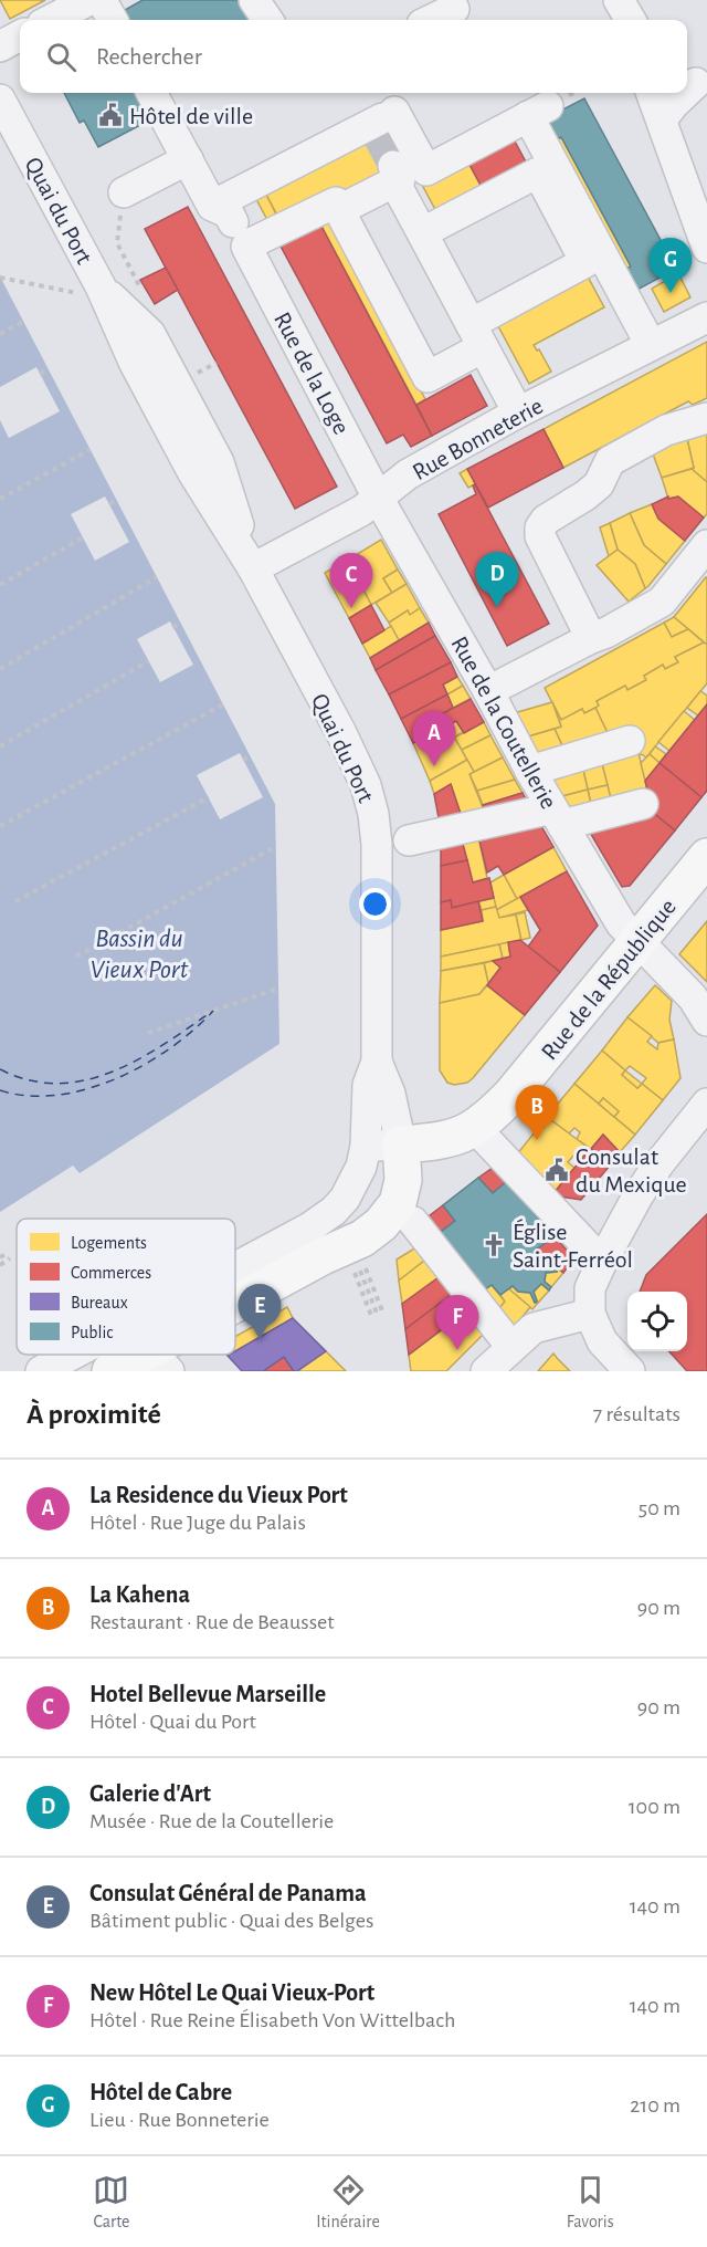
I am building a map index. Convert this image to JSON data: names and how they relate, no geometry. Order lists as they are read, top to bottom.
{
  "streets": {
    "main road": ["Rue de la République"],
    "street": [
      "Quai du Port",
      "Rue de la Loge",
      "Rue Bonneterie",
      "Rue de la Coutellerie"
    ]
  },
  "crossings": [
    ["Quai du Port", "Rue Bonneterie"],
    ["Quai du Port", "Rue de la République"],
    ["Rue de la Loge", "Rue Bonneterie"],
    ["Rue de la Loge", "Rue de la Coutellerie"],
    ["Rue Bonneterie", "Rue de la Coutellerie"],
    ["Rue de la Coutellerie", "Rue de la République"]
  ],
  "water": ["Bassin du Vieux Port"],
  "places": {
    "public building": ["Hôtel de ville", "Consulat du Mexique"],
    "church": ["Église Saint-Ferréol"]
  },
  "legend": [
    "Logements",
    "Commerces",
    "Bureaux",
    "Public"
  ],
  "page": {
    "search": "Rechercher",
    "pins": [
      "G",
      "D",
      "C",
      "A",
      "B",
      "E",
      "F"
    ],
    "heading": ["À proximité", "7 résultats"],
    "list": [
      {
        "mark": "A",
        "name": "La Residence du Vieux Port",
        "note": "Hôtel · Rue Juge du Palais",
        "value": "50 m"
      },
      {
        "mark": "B",
        "name": "La Kahena",
        "note": "Restaurant · Rue de Beausset",
        "value": "90 m"
      },
      {
        "mark": "C",
        "name": "Hotel Bellevue Marseille",
        "note": "Hôtel · Quai du Port",
        "value": "90 m"
      },
      {
        "mark": "D",
        "name": "Galerie d'Art",
        "note": "Musée · Rue de la Coutellerie",
        "value": "100 m"
      },
      {
        "mark": "E",
        "name": "Consulat Général de Panama",
        "note": "Bâtiment public · Quai des Belges",
        "value": "140 m"
      },
      {
        "mark": "F",
        "name": "New Hôtel Le Quai Vieux-Port",
        "note": "Hôtel · Rue Reine Élisabeth Von Wittelbach",
        "value": "140 m"
      },
      {
        "mark": "G",
        "name": "Hôtel de Cabre",
        "note": "Lieu · Rue Bonneterie",
        "value": "210 m"
      }
    ],
    "nav": ["Carte", "Itinéraire", "Favoris"]
  }
}
